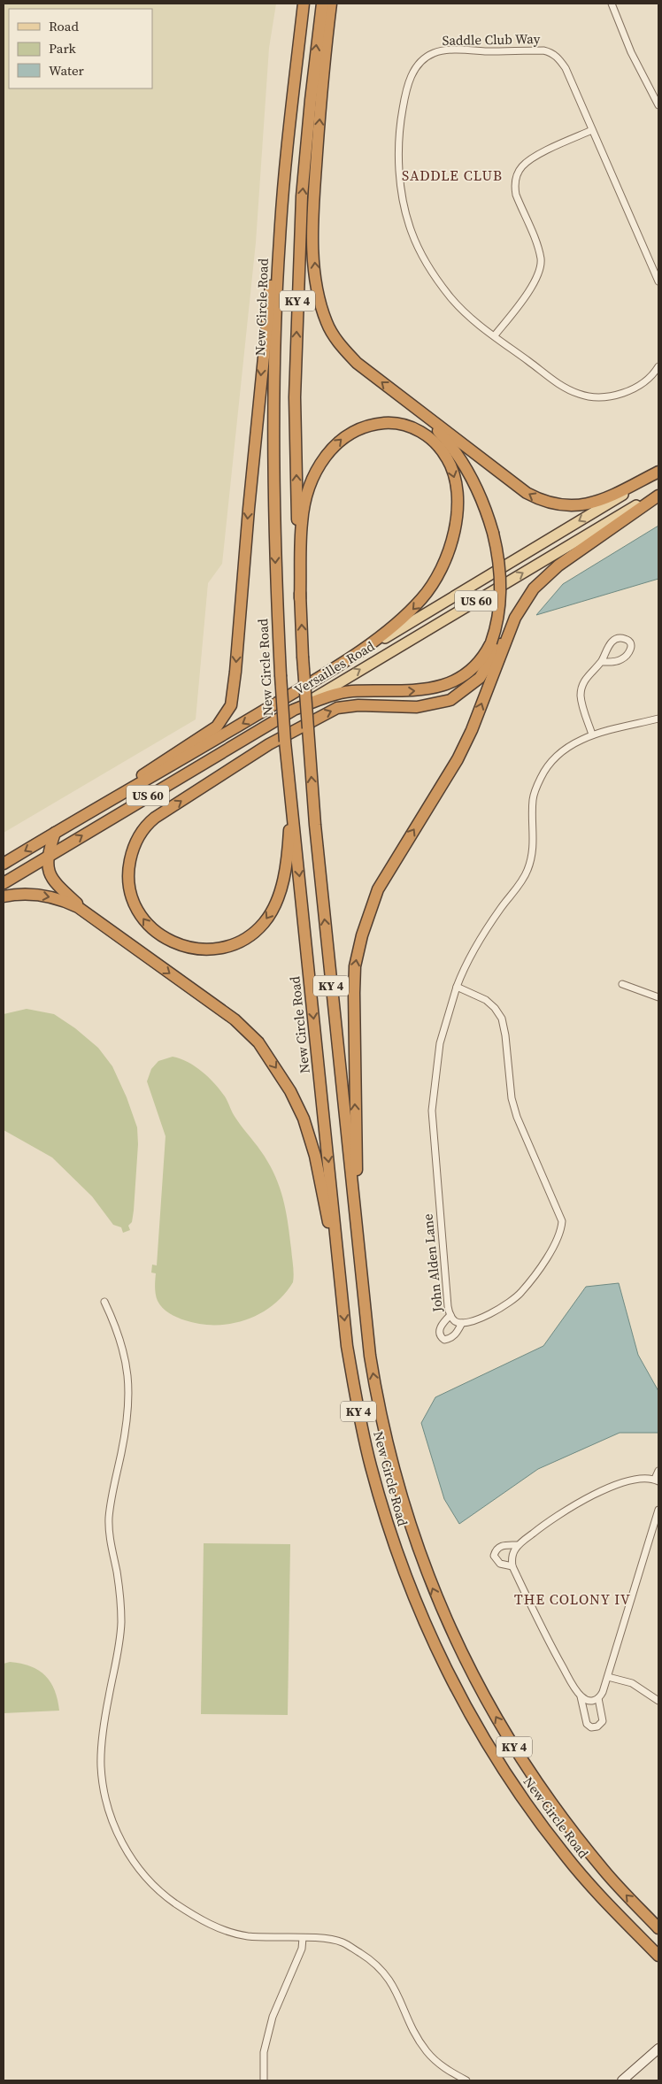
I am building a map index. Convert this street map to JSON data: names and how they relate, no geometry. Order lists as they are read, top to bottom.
{
  "streets": {
    "highway": [
      "KY 4",
      "New Circle Road",
      "US 60",
      "Versailles Road"
    ],
    "street": ["Saddle Club Way", "John Alden Lane"]
  },
  "districts": ["SADDLE CLUB", "THE COLONY IV"],
  "legend": ["Road", "Park", "Water"]
}
